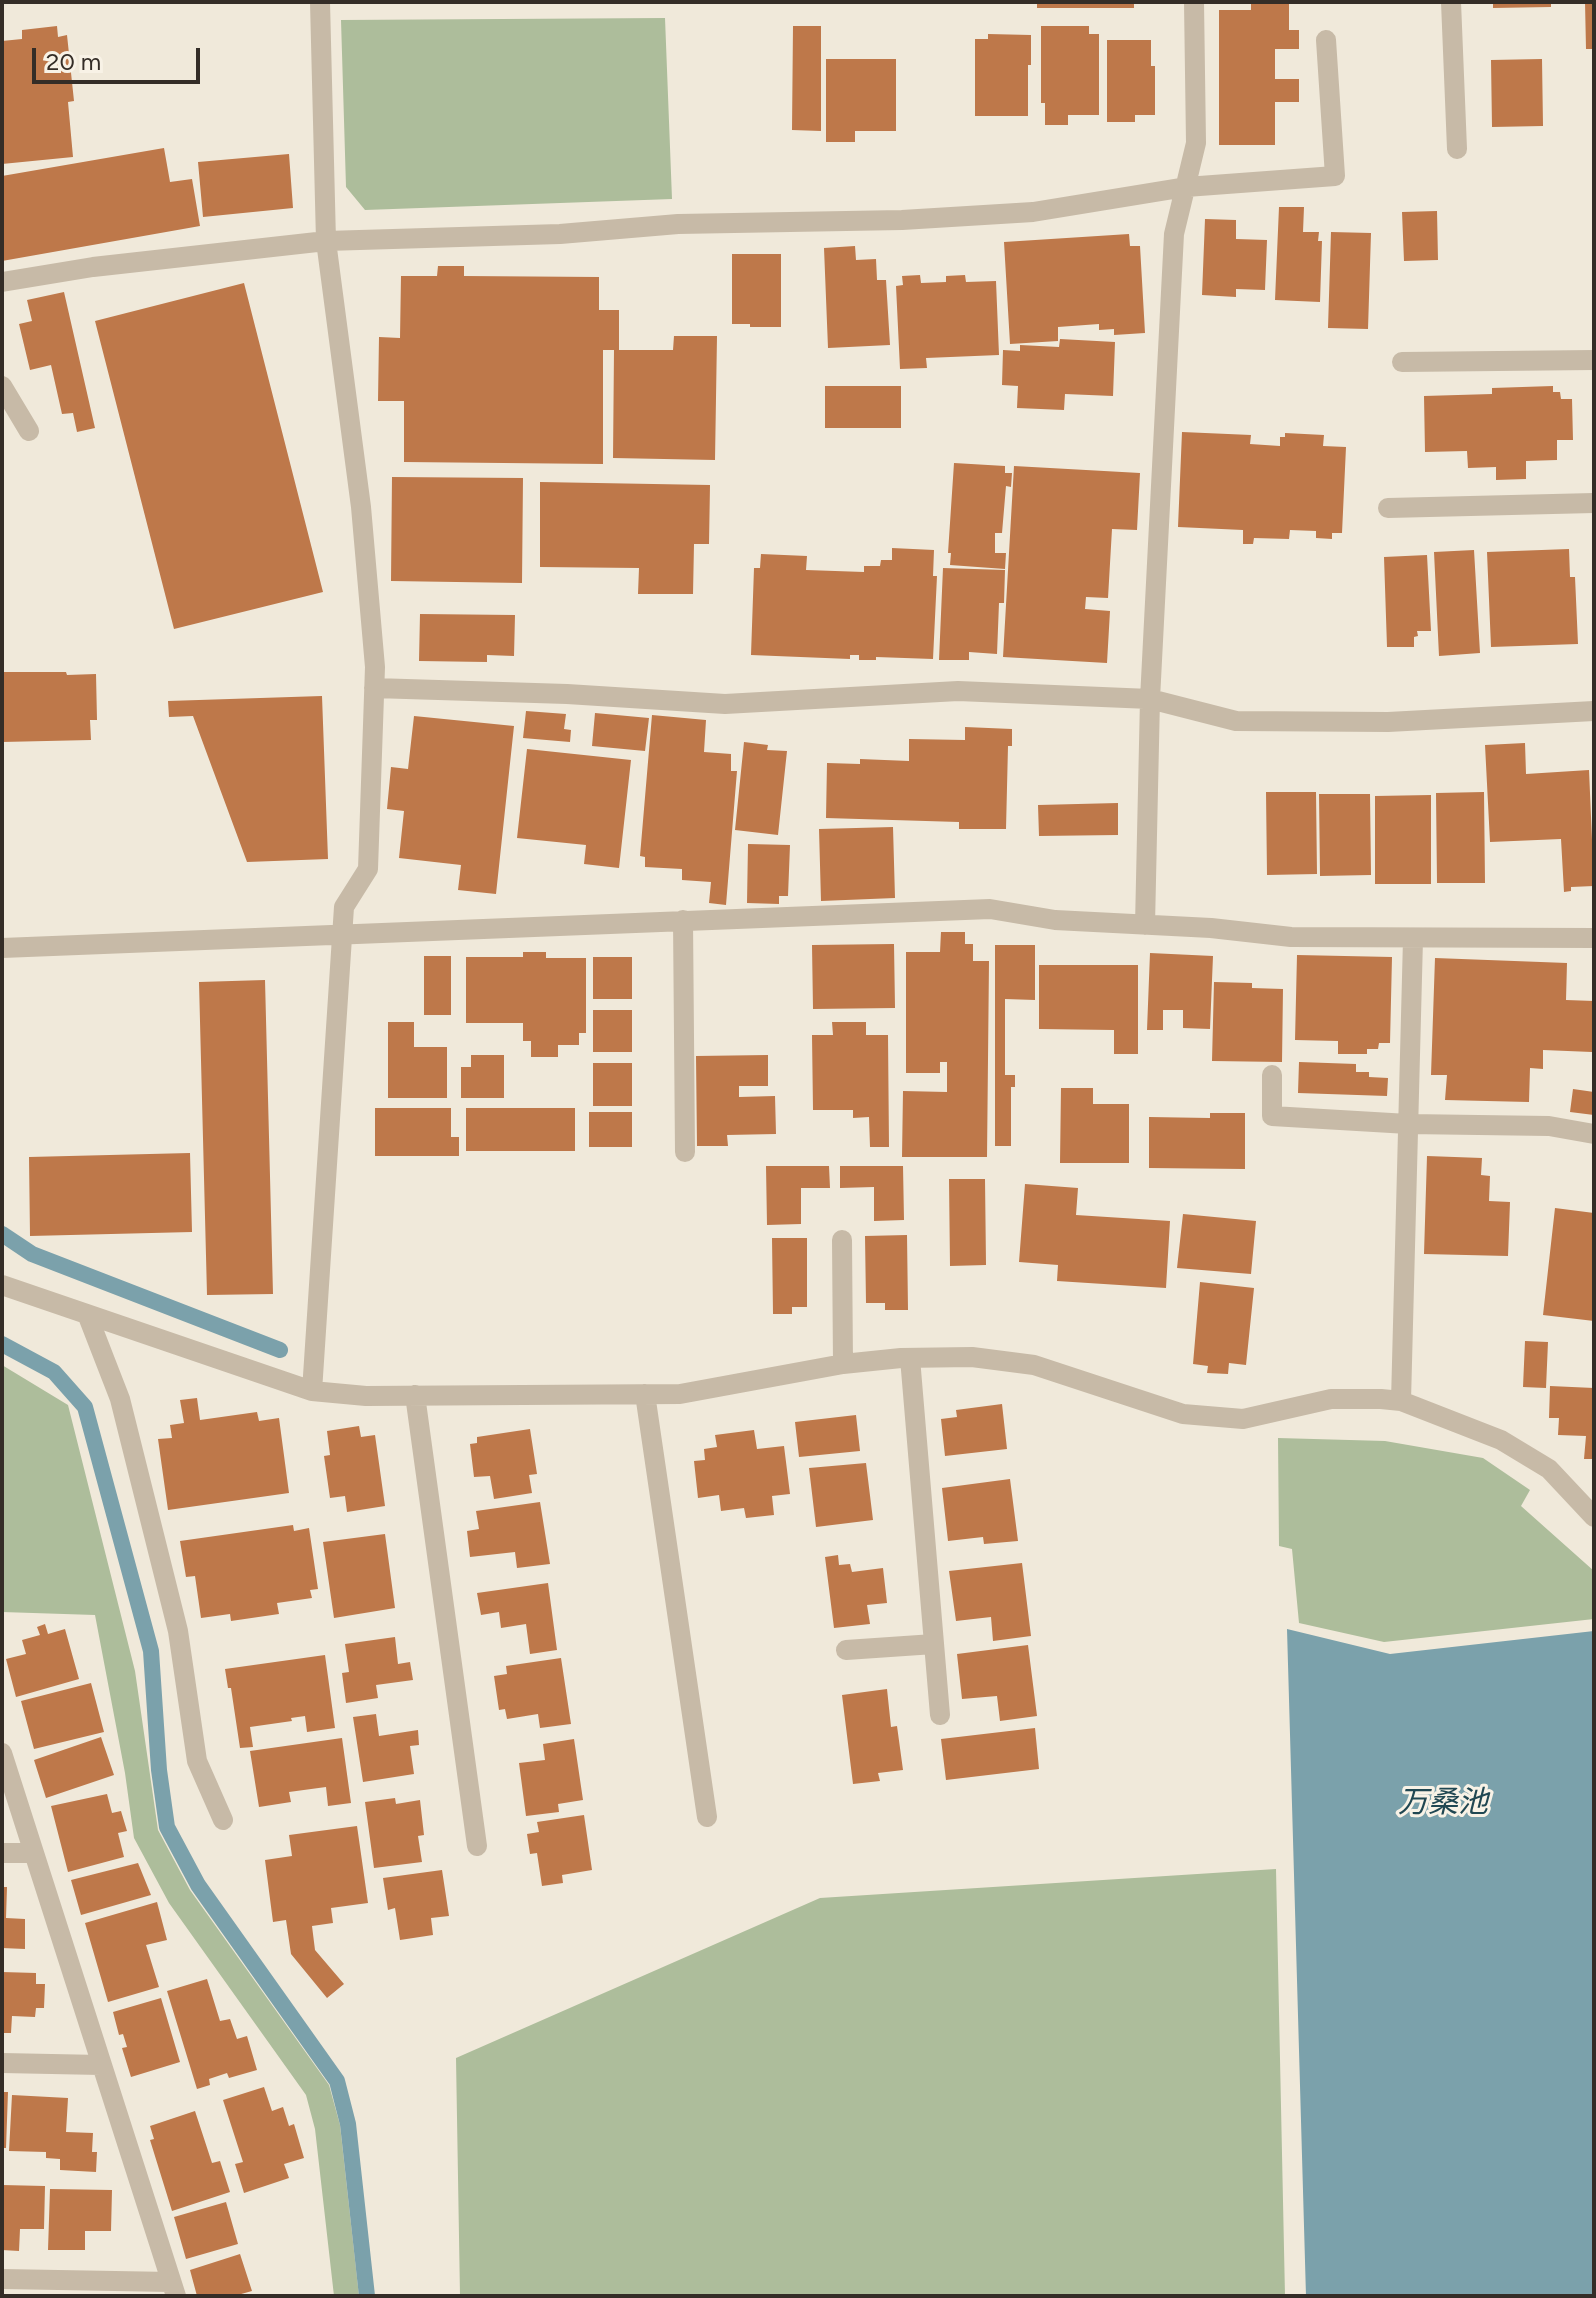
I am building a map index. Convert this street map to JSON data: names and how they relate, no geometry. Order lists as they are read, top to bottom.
{
  "water": ["万桑池"],
  "scale_bar": "20 m"
}
